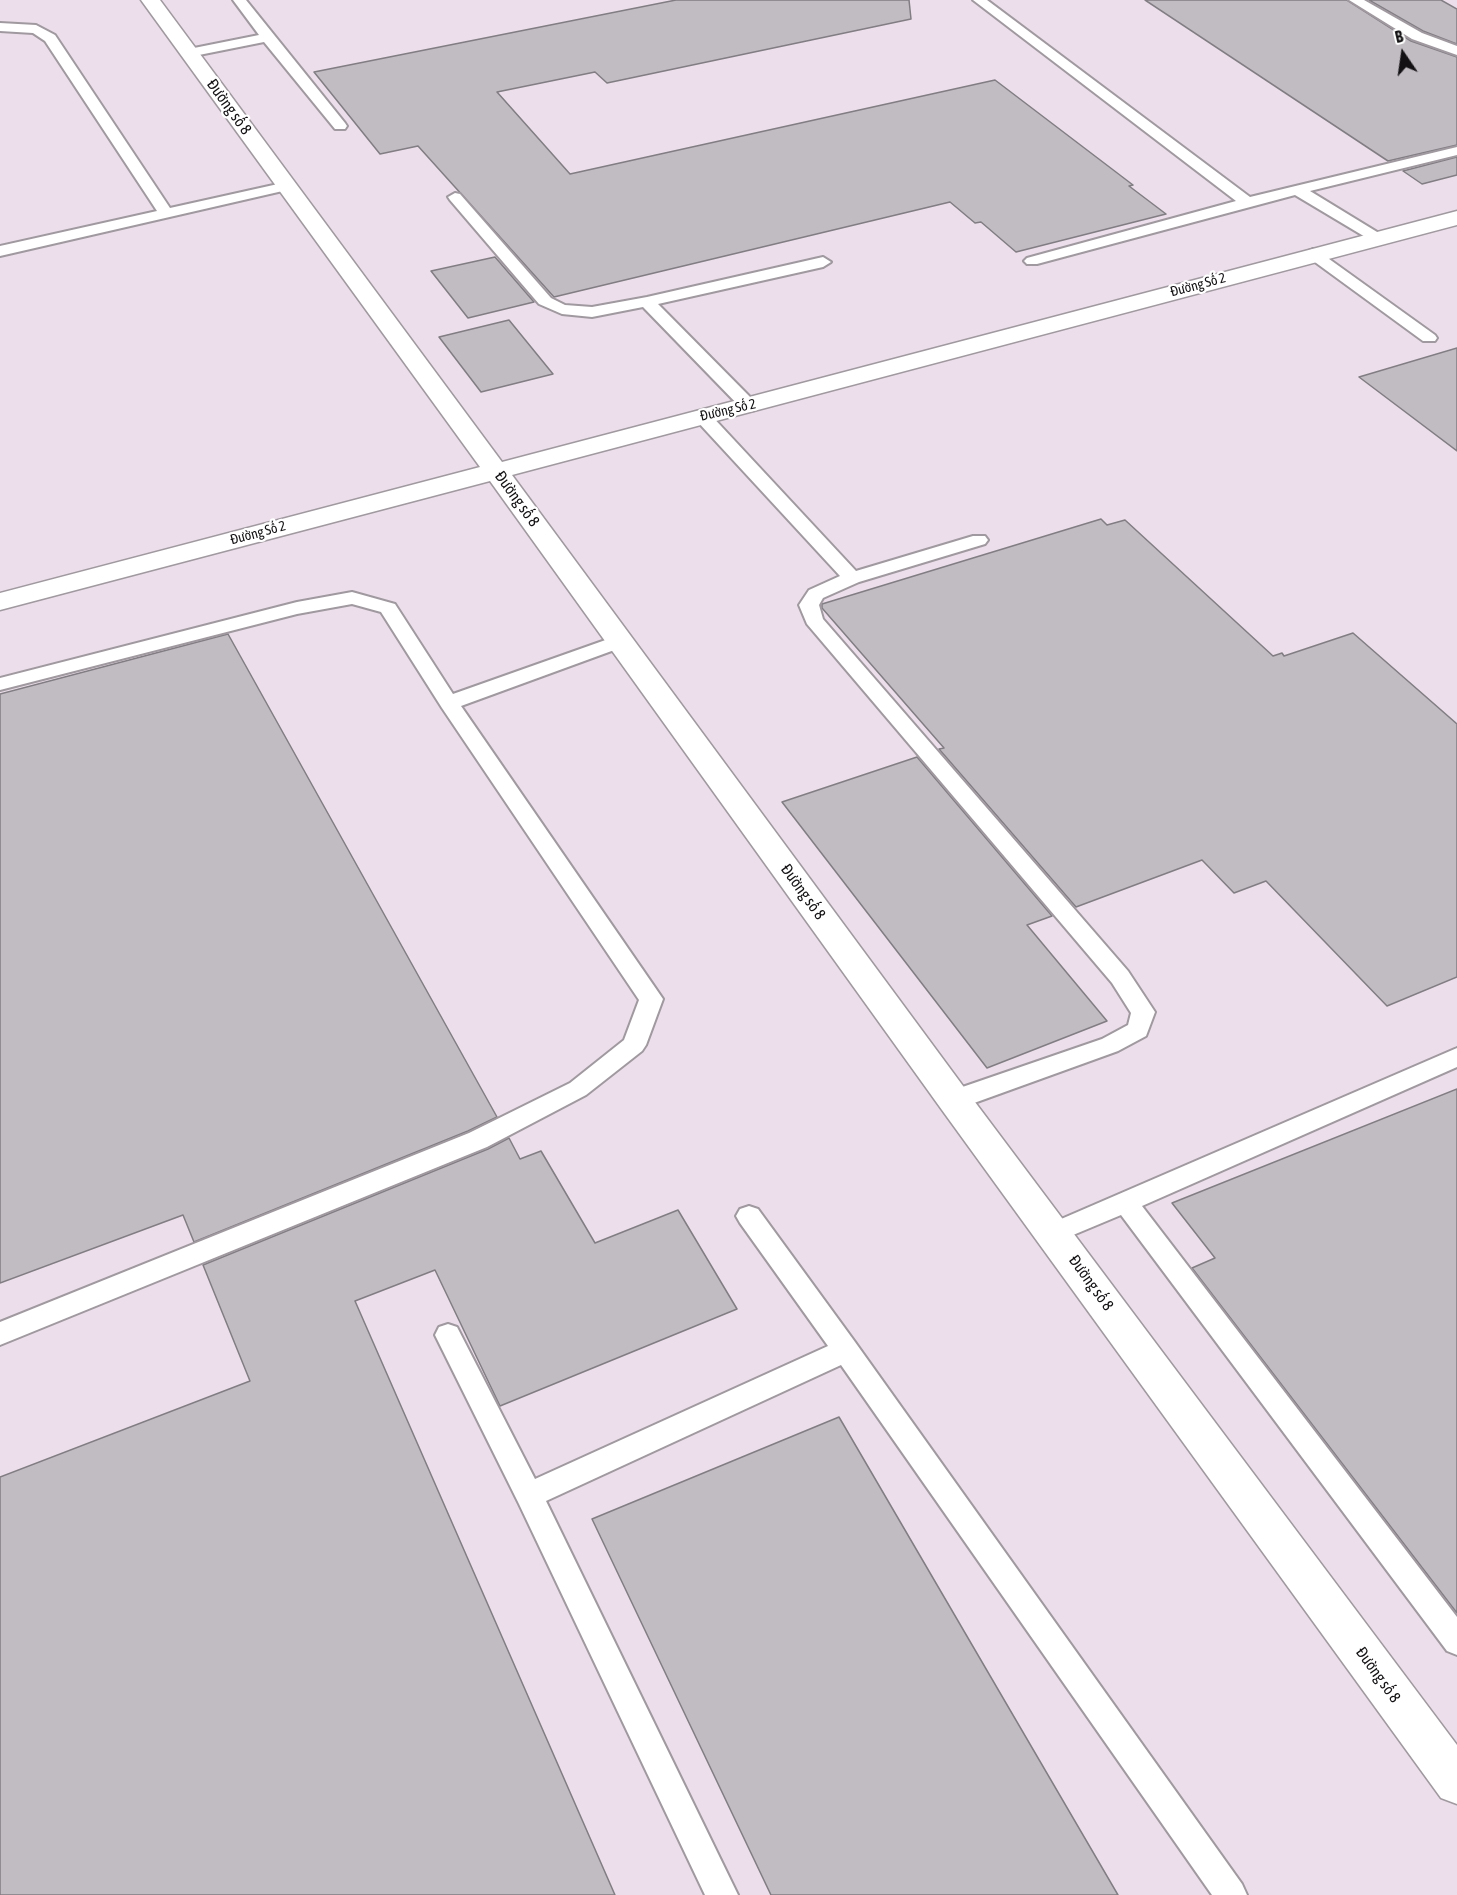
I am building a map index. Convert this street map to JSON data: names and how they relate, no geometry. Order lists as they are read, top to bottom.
{
  "streets": {
    "street": ["Đường số 8", "Đường Số 2"]
  },
  "crossings": [
    ["Đường số 8", "Đường Số 2"]
  ],
  "north": "top"
}
